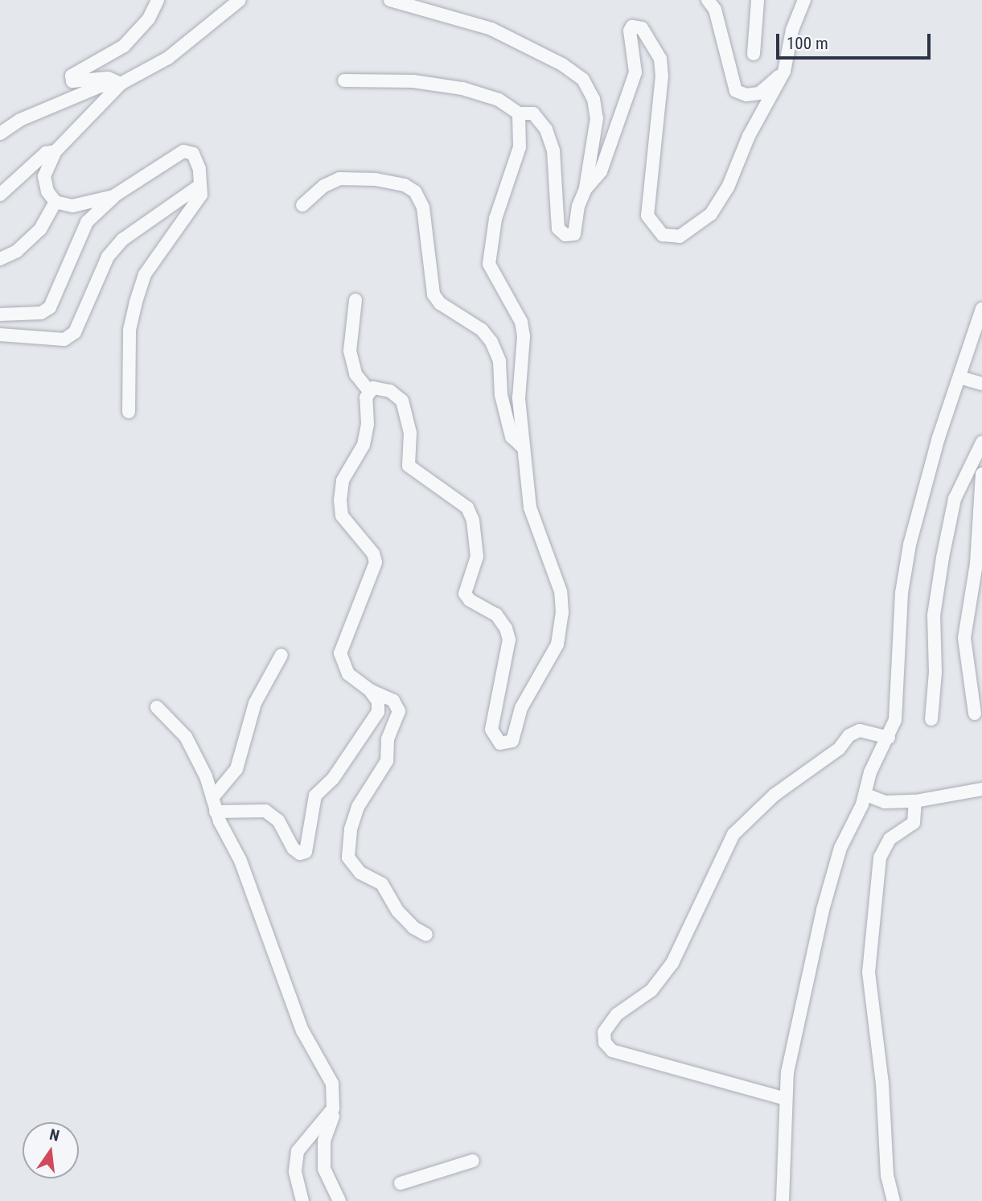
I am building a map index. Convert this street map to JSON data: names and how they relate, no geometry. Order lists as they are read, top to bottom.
{
  "scale_bar": "100 m",
  "north": "top"
}
